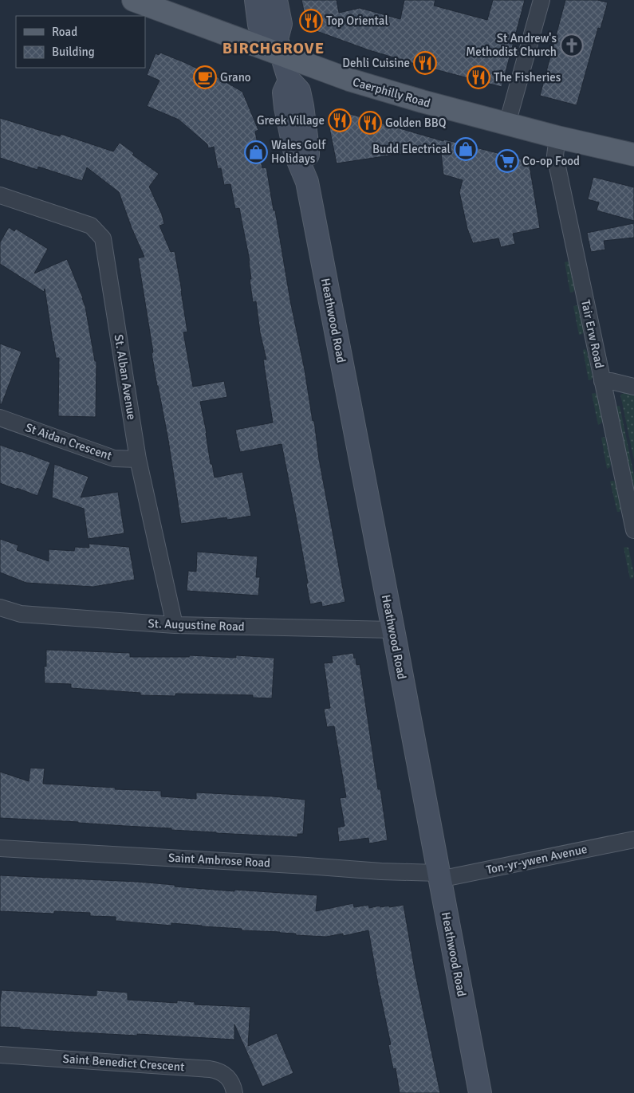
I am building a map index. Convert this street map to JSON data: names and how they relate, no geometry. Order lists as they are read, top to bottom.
{
  "streets": {
    "main road": ["Caerphilly Road"],
    "street": [
      "Heathwood Road",
      "Tair Erw Road",
      "St. Alban Avenue",
      "St Aidan Crescent",
      "St. Augustine Road",
      "Ton-yr-ywen Avenue",
      "Saint Ambrose Road",
      "Saint Benedict Crescent"
    ]
  },
  "crossings": [
    ["Caerphilly Road", "Heathwood Road"],
    ["Caerphilly Road", "Tair Erw Road"],
    ["Heathwood Road", "St. Augustine Road"],
    ["Heathwood Road", "Ton-yr-ywen Avenue"],
    ["Heathwood Road", "Saint Ambrose Road"],
    ["St. Alban Avenue", "St Aidan Crescent"],
    ["St. Alban Avenue", "St. Augustine Road"],
    ["Ton-yr-ywen Avenue", "Saint Ambrose Road"]
  ],
  "districts": ["BIRCHGROVE"],
  "places": {
    "restaurant": [
      "Top Oriental",
      "Dehli Cuisine",
      "The Fisheries",
      "Greek Village",
      "Golden BBQ"
    ],
    "church": ["St Andrew's Methodist Church"],
    "cafe": ["Grano"],
    "shop": ["Budd Electrical", "Wales Golf Holidays"],
    "supermarket": ["Co-op Food"]
  },
  "legend": ["Road", "Building"]
}
